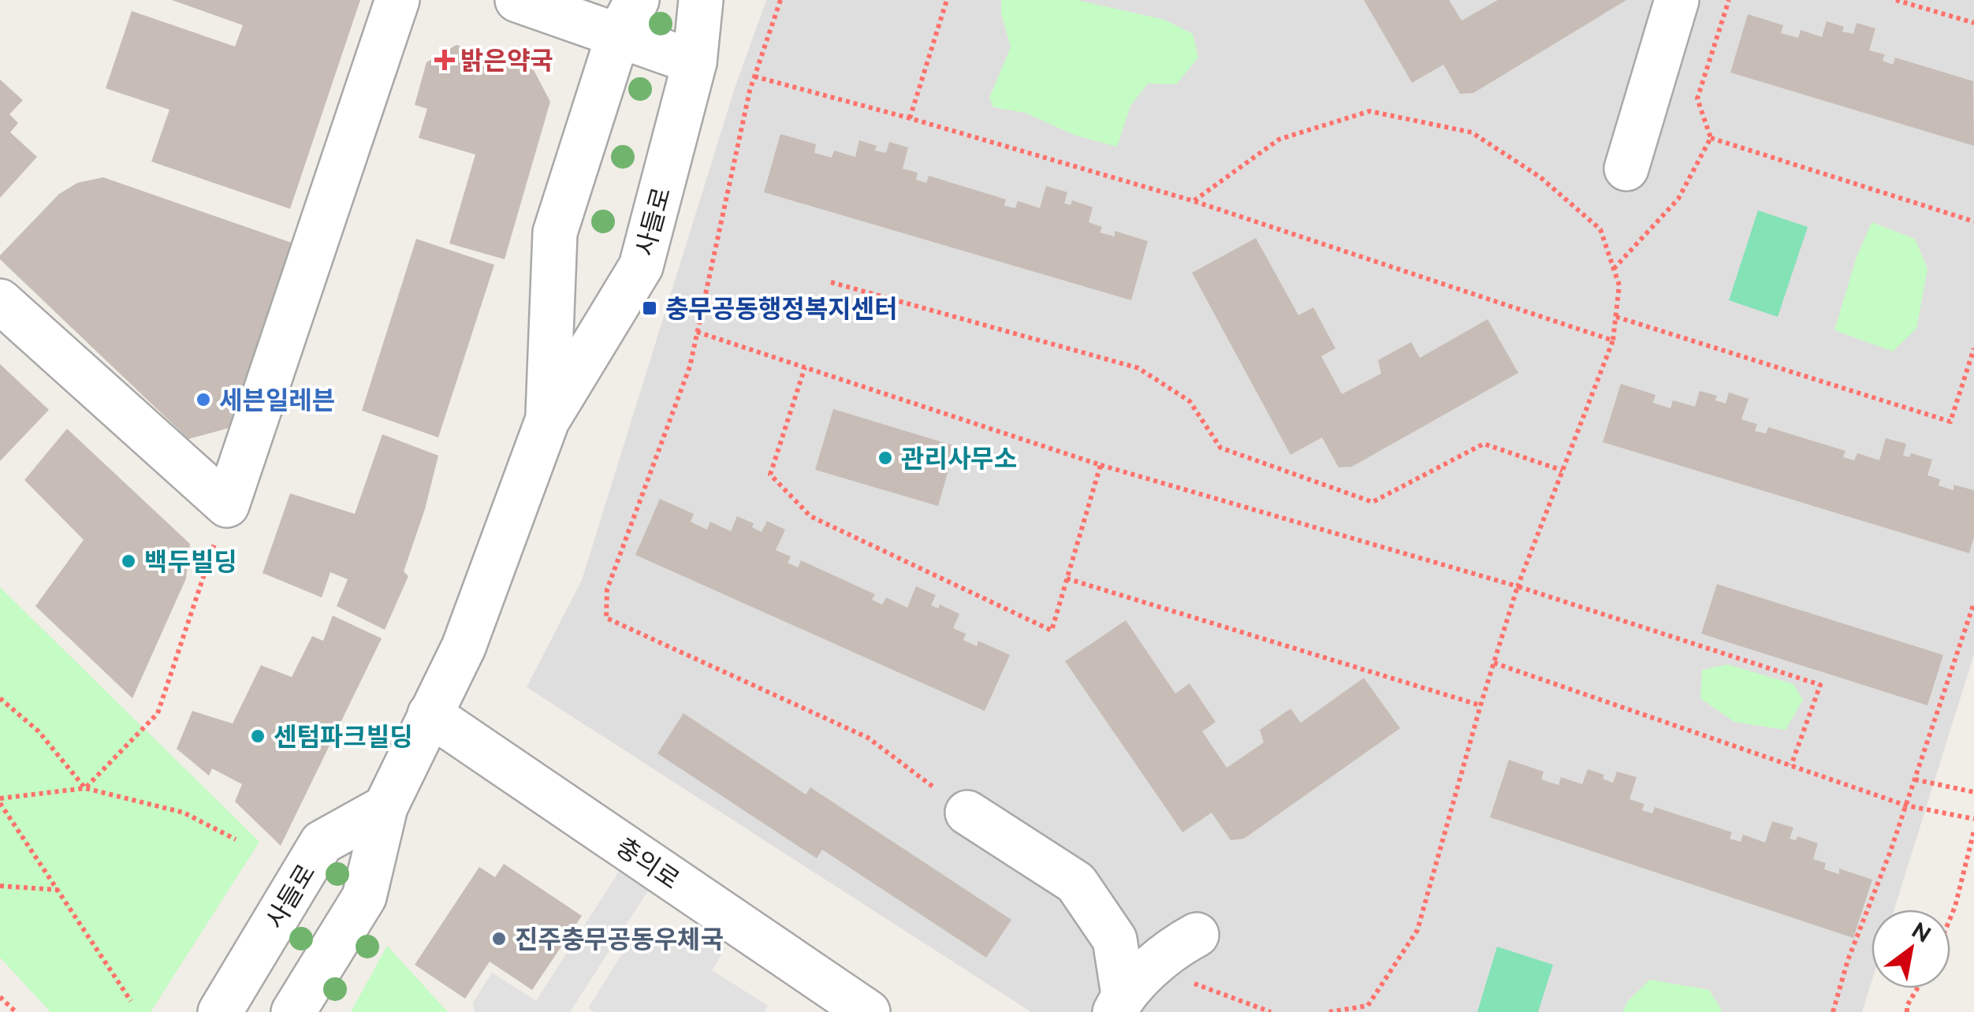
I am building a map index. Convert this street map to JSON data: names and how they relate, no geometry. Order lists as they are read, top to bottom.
{
  "streets": {
    "street": ["사들로", "충의로"]
  },
  "crossings": [
    ["사들로", "충의로"]
  ],
  "places": {
    "health": ["밝은약국"],
    "transit": ["충무공동행정복지센터"],
    "other": [
      "세븐일레븐",
      "관리사무소",
      "백두빌딩",
      "센텀파크빌딩",
      "진주충무공동우체국"
    ]
  },
  "north": "top right"
}
